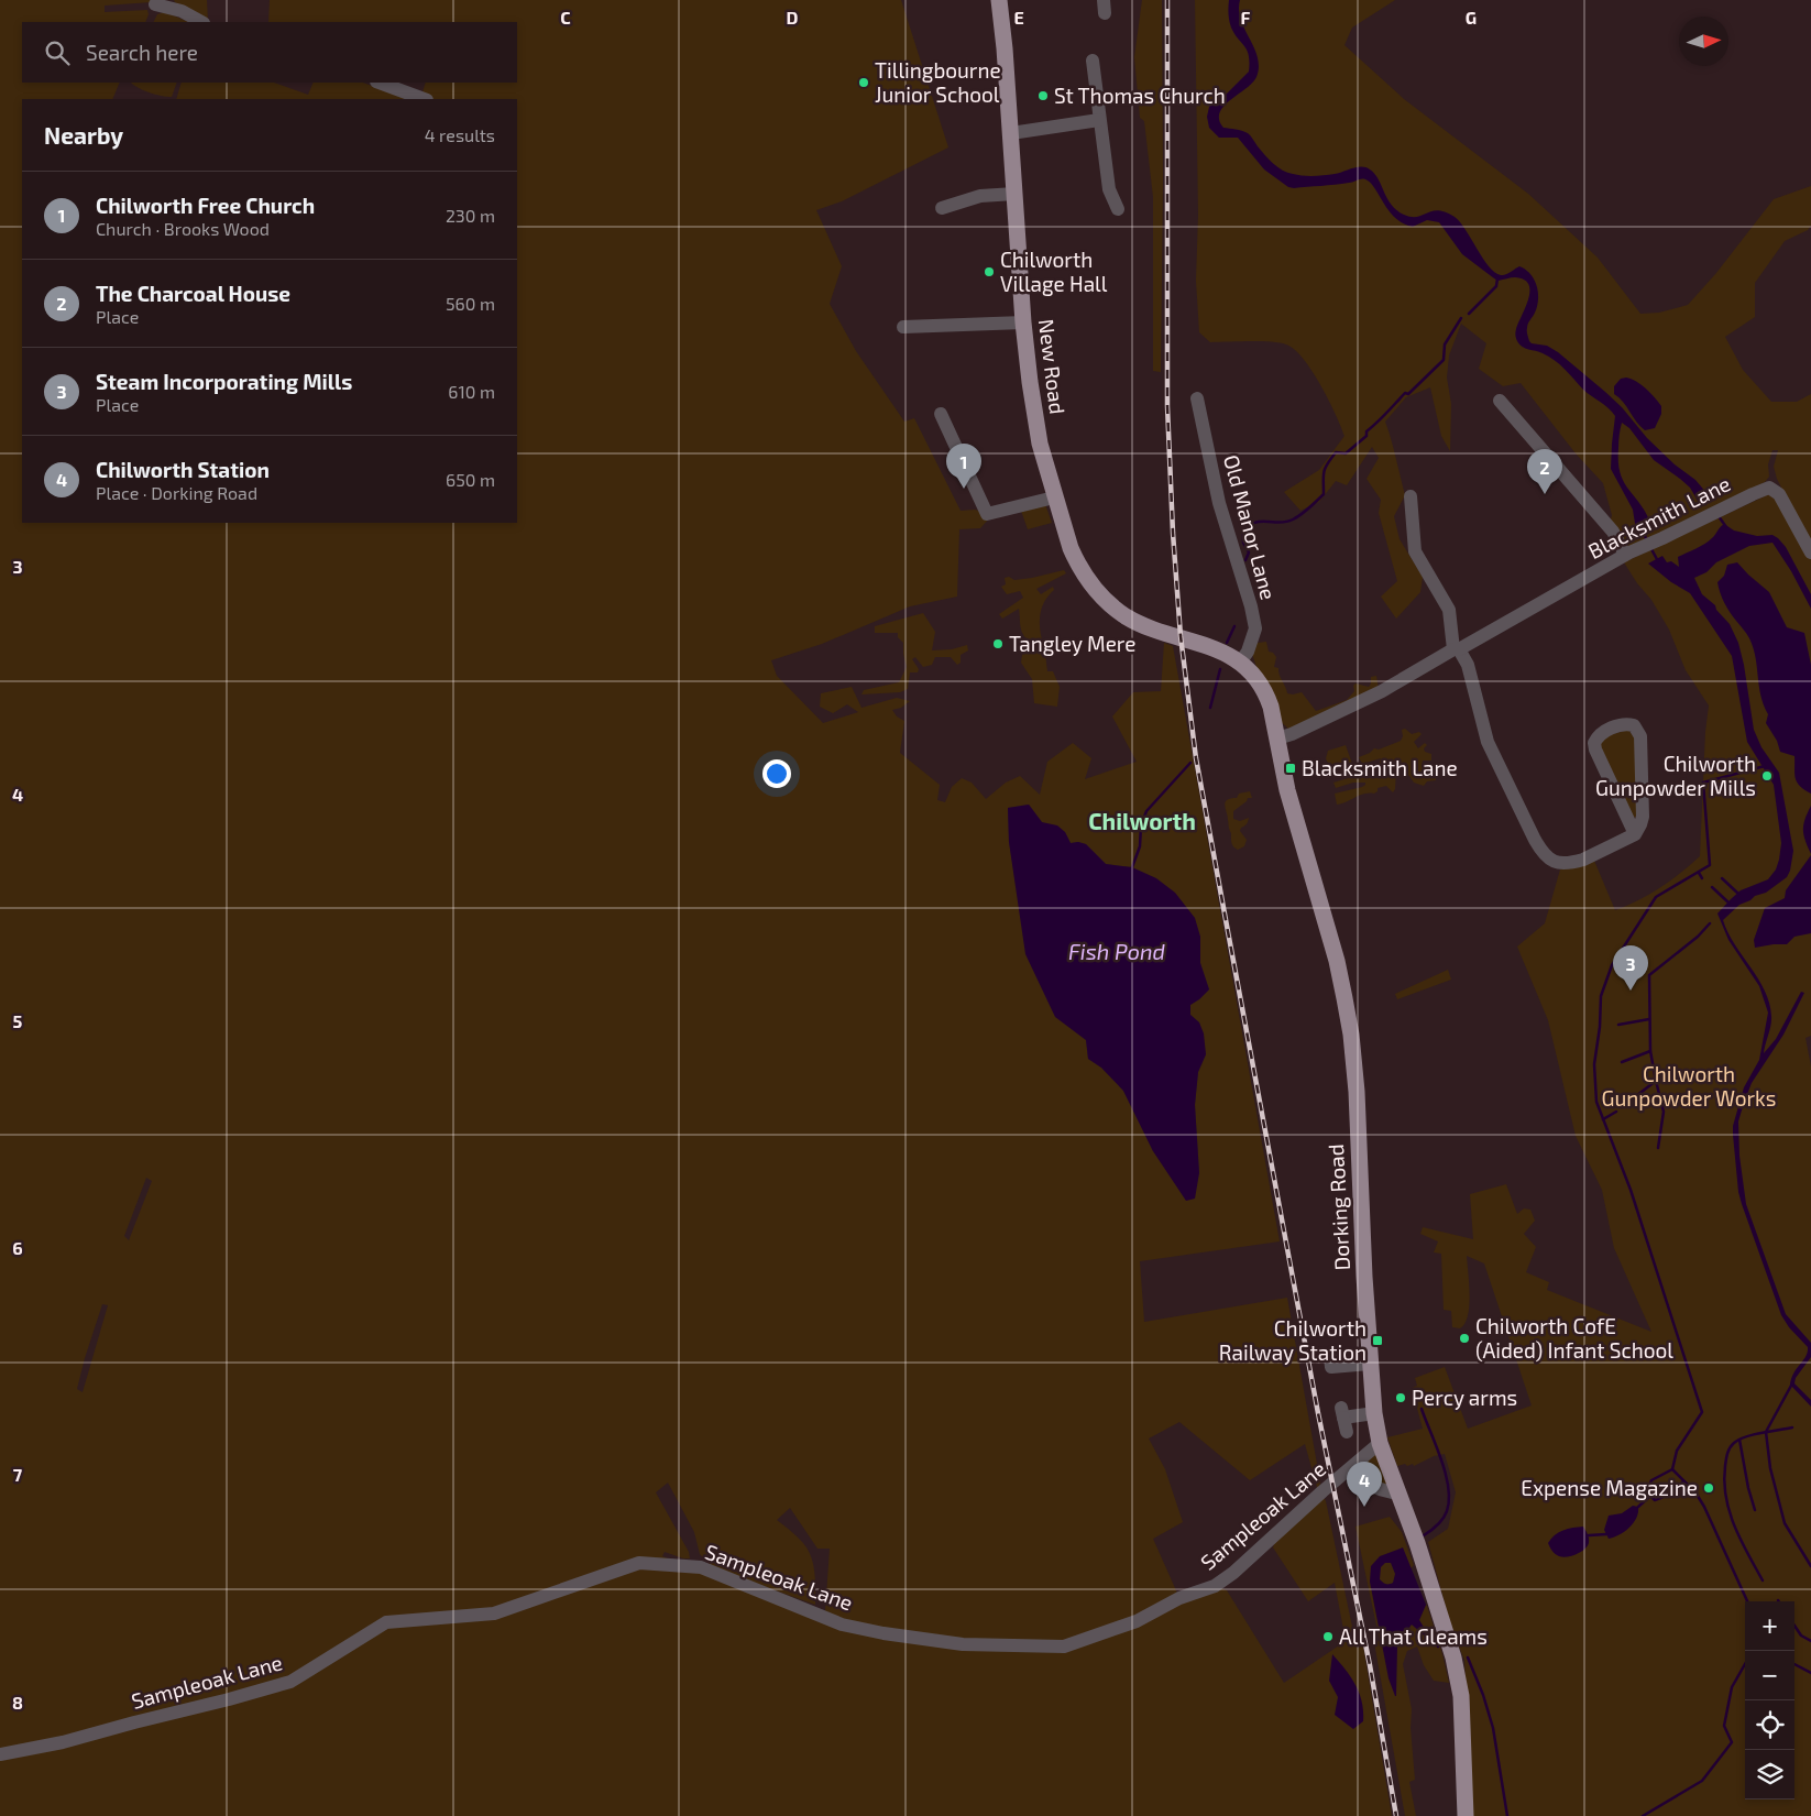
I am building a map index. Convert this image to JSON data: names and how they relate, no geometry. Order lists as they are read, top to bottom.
{
  "streets": {
    "main road": ["New Road", "Dorking Road"],
    "street": ["Blacksmith Lane", "Old Manor Lane", "Sampleoak Lane"]
  },
  "crossings": [
    ["New Road", "Dorking Road"],
    ["Blacksmith Lane", "Dorking Road"],
    ["Old Manor Lane", "Dorking Road"],
    ["Dorking Road", "Sampleoak Lane"]
  ],
  "districts": ["Chilworth"],
  "water": ["Fish Pond"],
  "parks": ["Chilworth Gunpowder Works"],
  "places": {
    "other": [
      "Tillingbourne Junior School",
      "St Thomas Church",
      "Chilworth Village Hall",
      "Tangley Mere",
      "Chilworth Gunpowder Mills",
      "Chilworth CofE (Aided) Infant School",
      "Percy arms",
      "Expense Magazine",
      "All That Gleams"
    ],
    "transit": ["Blacksmith Lane", "Chilworth Railway Station"]
  },
  "north": "right",
  "page": {
    "search": "Search here",
    "heading": ["Nearby", "4 results"],
    "list": [
      {
        "mark": "1",
        "name": "Chilworth Free Church",
        "note": "Church · Brooks Wood",
        "value": "230 m"
      },
      {
        "mark": "2",
        "name": "The Charcoal House",
        "note": "Place",
        "value": "560 m"
      },
      {
        "mark": "3",
        "name": "Steam Incorporating Mills",
        "note": "Place",
        "value": "610 m"
      },
      {
        "mark": "4",
        "name": "Chilworth Station",
        "note": "Place · Dorking Road",
        "value": "650 m"
      }
    ],
    "pins": [
      "1",
      "2",
      "3",
      "4"
    ],
    "map_buttons": ["+", "−"]
  },
  "grid": {
    "columns": [
      "C",
      "D",
      "E",
      "F",
      "G"
    ],
    "rows": [
      "3",
      "4",
      "5",
      "6",
      "7",
      "8"
    ]
  }
}
